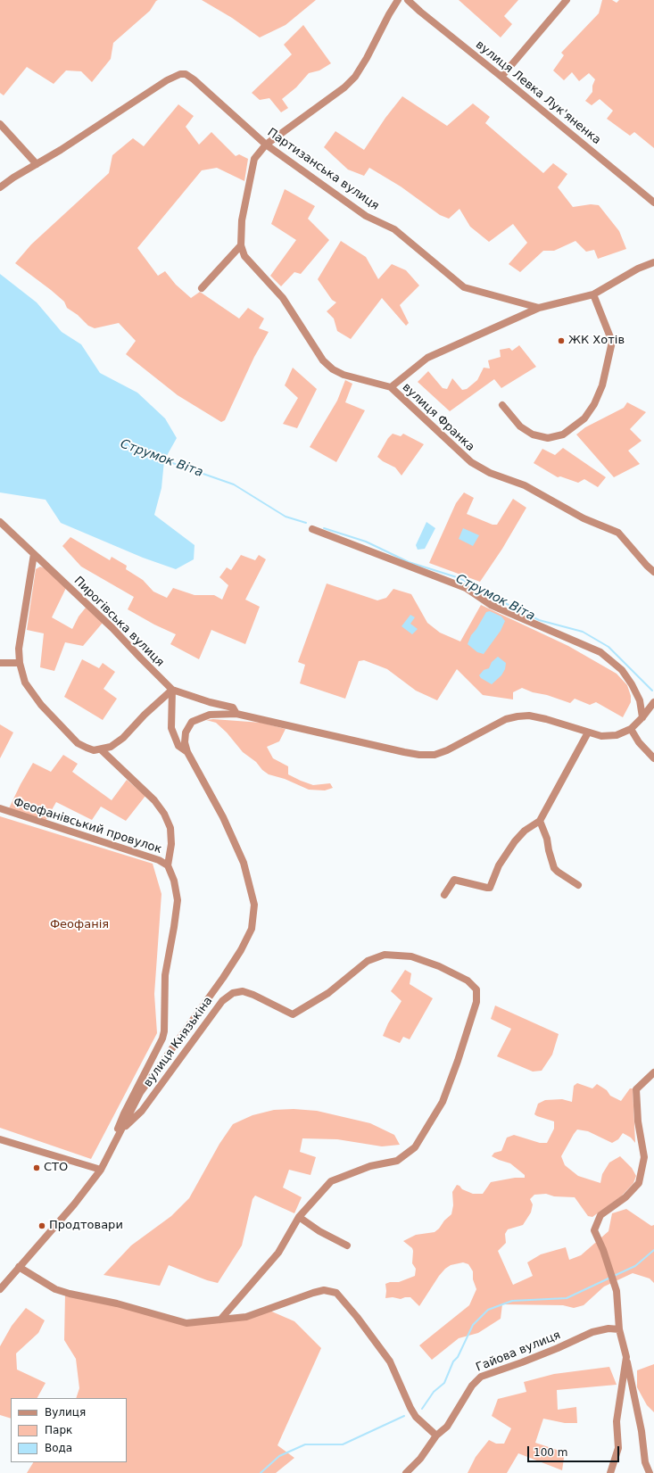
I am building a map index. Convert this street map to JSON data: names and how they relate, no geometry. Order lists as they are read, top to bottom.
{
  "streets": {
    "street": [
      "вулиця Левка Лук'яненка",
      "Партизанська вулиця",
      "вулиця Франка",
      "Пирогівська вулиця",
      "Феофанівський провулок",
      "вулиця Князькіна",
      "Гайова вулиця"
    ]
  },
  "crossings": [
    ["Партизанська вулиця", "вулиця Франка"]
  ],
  "water": ["Струмок Віта"],
  "parks": ["Феофанія"],
  "places": ["ЖК Хотів", "СТО", "Продтовари"],
  "legend": ["Вулиця", "Парк", "Вода"],
  "scale_bar": "100 m"
}
